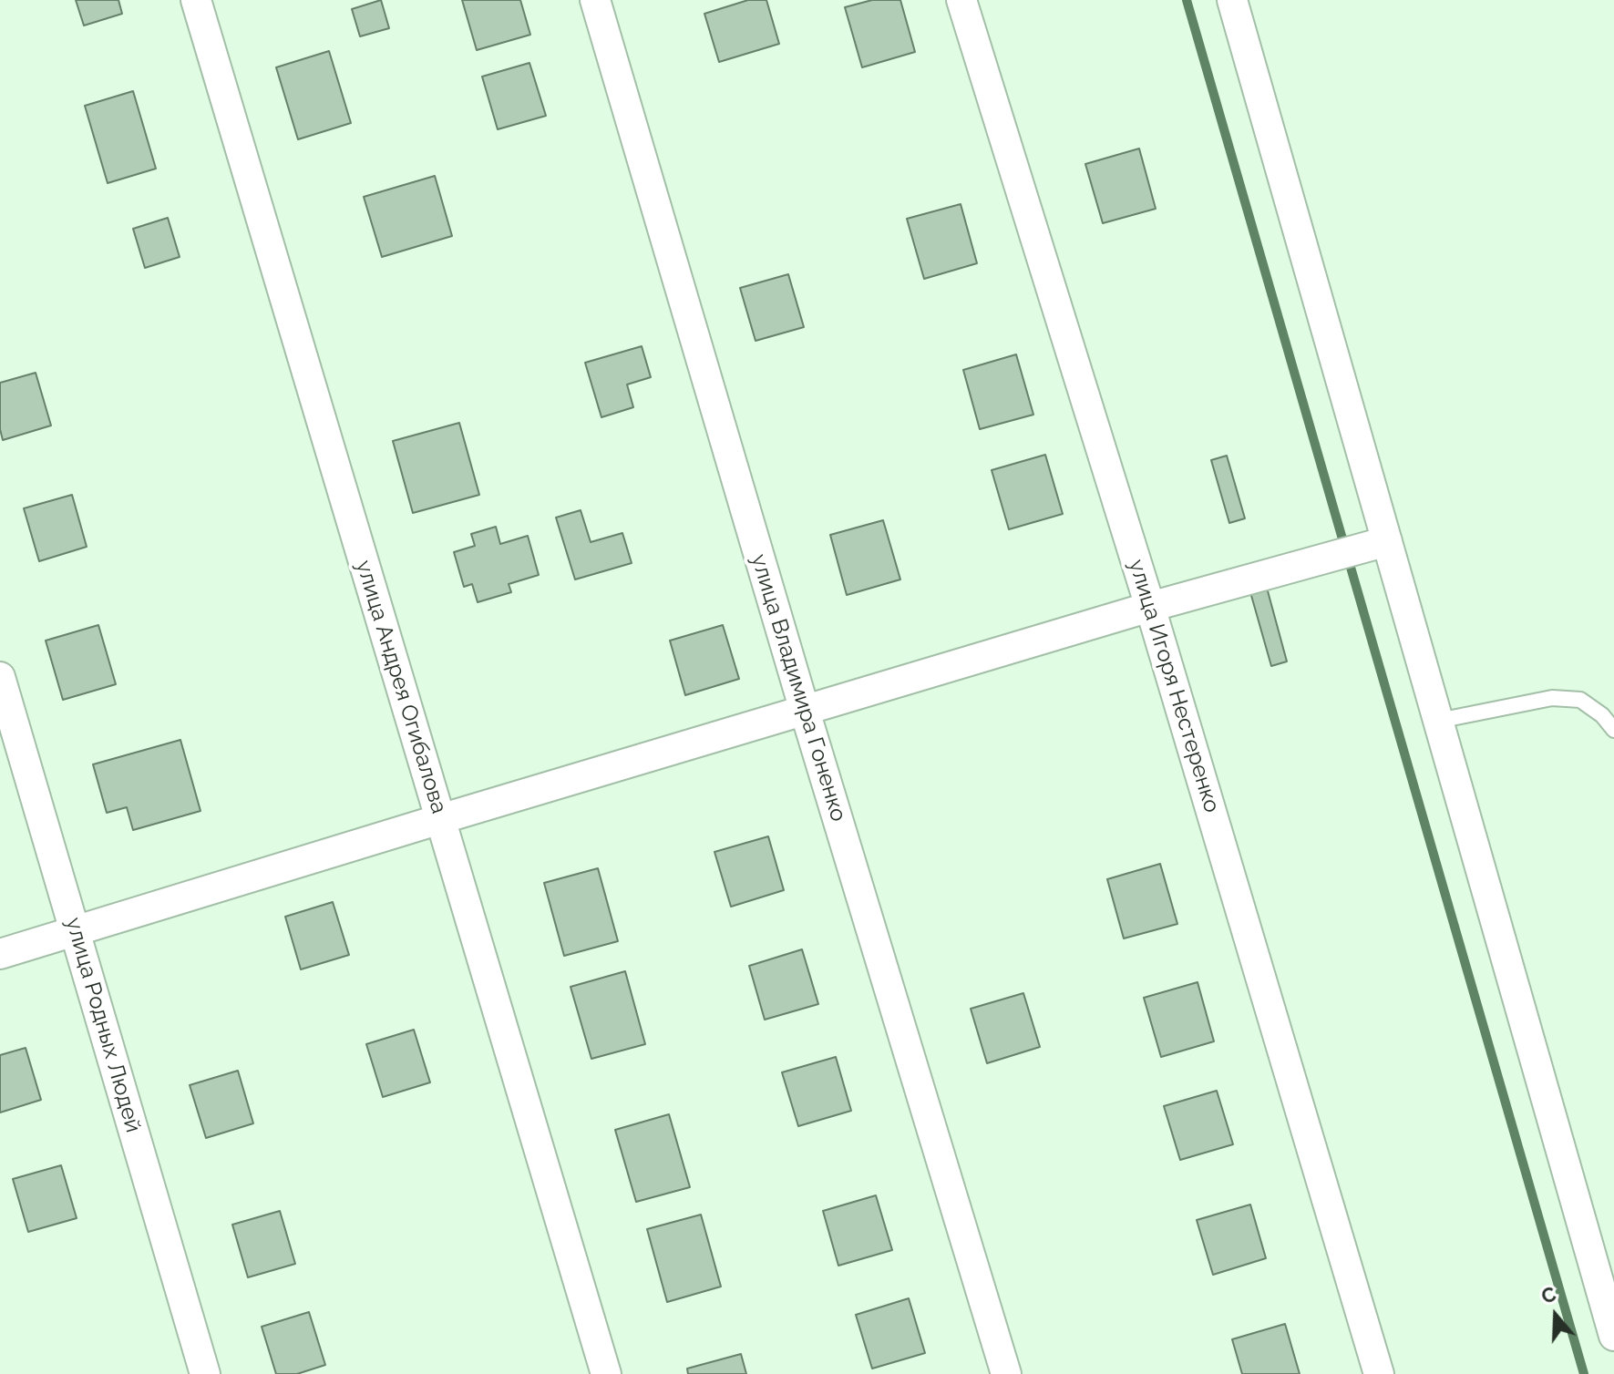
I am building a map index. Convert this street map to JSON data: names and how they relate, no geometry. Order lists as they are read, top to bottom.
{
  "streets": {
    "street": [
      "улица Игоря Нестеренко",
      "улица Андрея Огибалова",
      "улица Владимира Гоненко",
      "улица Родных Людей"
    ]
  },
  "north": "top"
}
